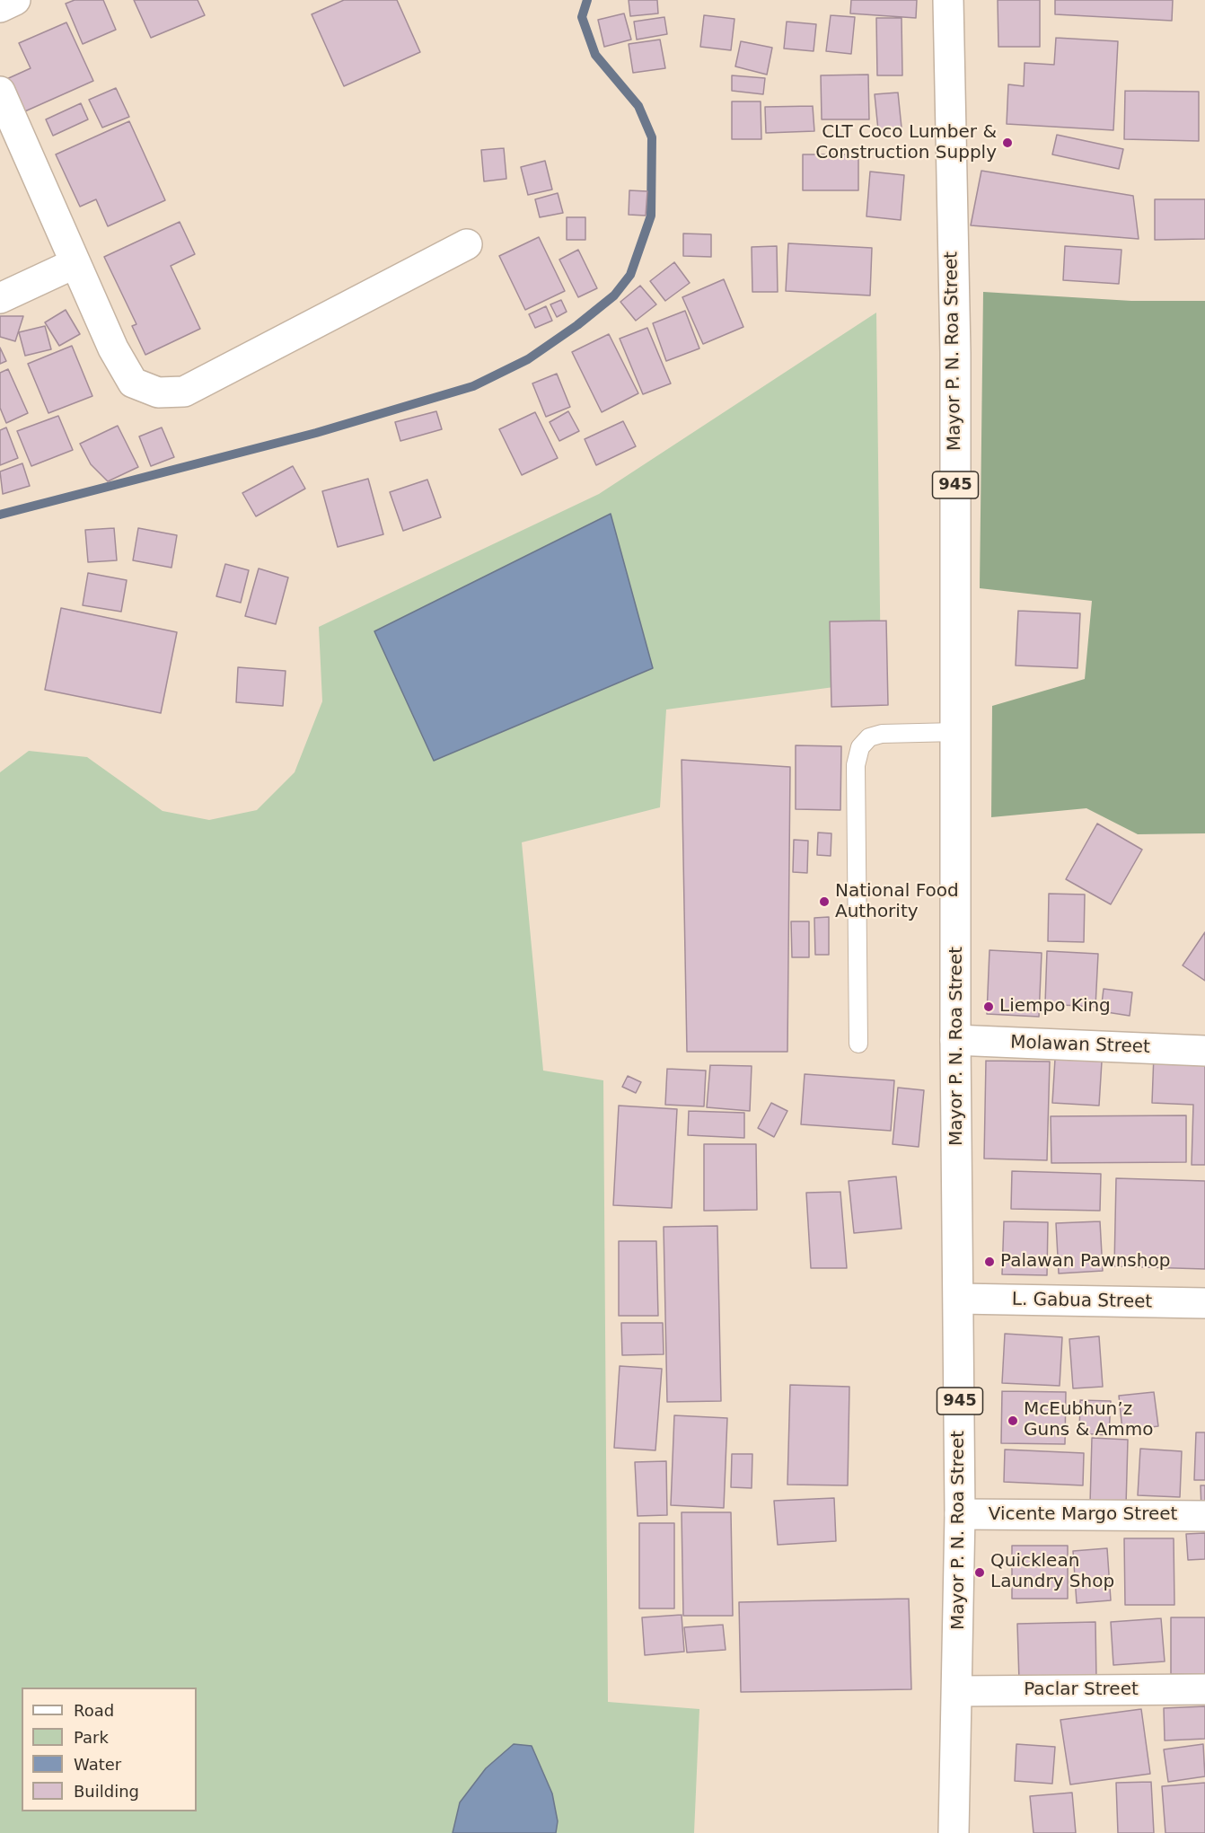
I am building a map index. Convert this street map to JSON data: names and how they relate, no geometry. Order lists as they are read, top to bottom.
{
  "streets": {
    "main road": [
      "Mayor P. N. Roa Street",
      "945",
      "Molawan Street",
      "L. Gabua Street",
      "Vicente Margo Street",
      "Paclar Street"
    ]
  },
  "crossings": [
    ["Mayor P. N. Roa Street", "Molawan Street"],
    ["Mayor P. N. Roa Street", "L. Gabua Street"],
    ["Mayor P. N. Roa Street", "Vicente Margo Street"],
    ["Mayor P. N. Roa Street", "Paclar Street"]
  ],
  "places": [
    "CLT Coco Lumber & Construction Supply",
    "National Food Authority",
    "Liempo King",
    "Palawan Pawnshop",
    "McEubhun’z Guns & Ammo",
    "Quicklean Laundry Shop"
  ],
  "legend": [
    "Road",
    "Park",
    "Water",
    "Building"
  ]
}
